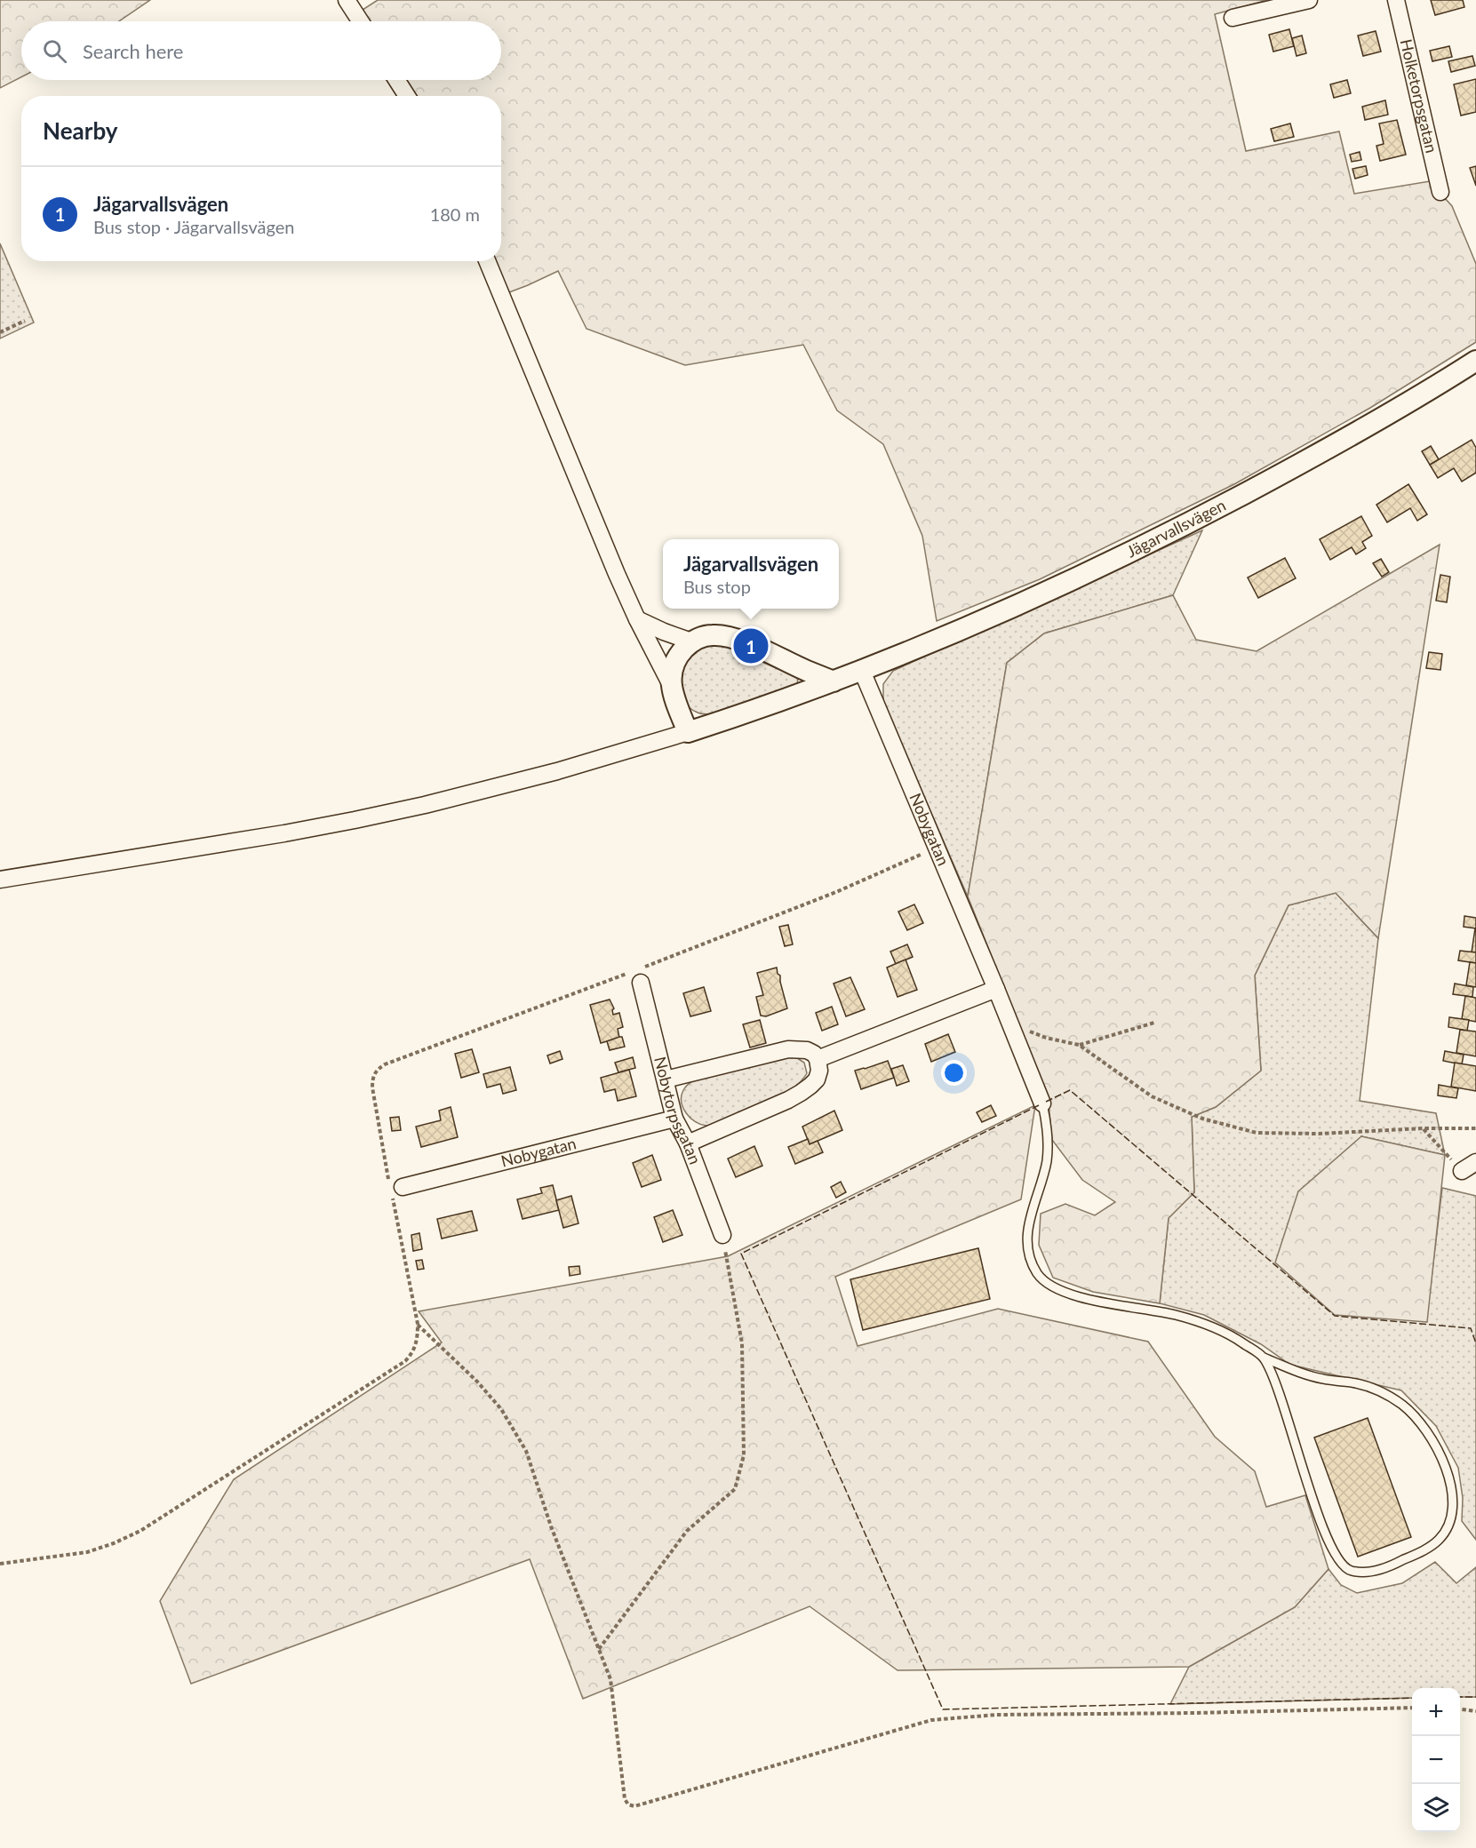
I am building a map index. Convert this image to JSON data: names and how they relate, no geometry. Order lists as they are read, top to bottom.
{
  "streets": {
    "street": [
      "Holketorpsgatan",
      "Jägarvallsvägen",
      "Nobygatan",
      "Nobytorpsgatan"
    ]
  },
  "crossings": [
    ["Jägarvallsvägen", "Nobygatan"],
    ["Nobygatan", "Nobytorpsgatan"]
  ],
  "page": {
    "search": "Search here",
    "heading": "Nearby",
    "list": [
      {
        "mark": "1",
        "name": "Jägarvallsvägen",
        "note": "Bus stop · Jägarvallsvägen",
        "value": "180 m"
      }
    ],
    "popup": ["Jägarvallsvägen", "Bus stop"],
    "pins": "1",
    "map_buttons": ["+", "−"]
  }
}
